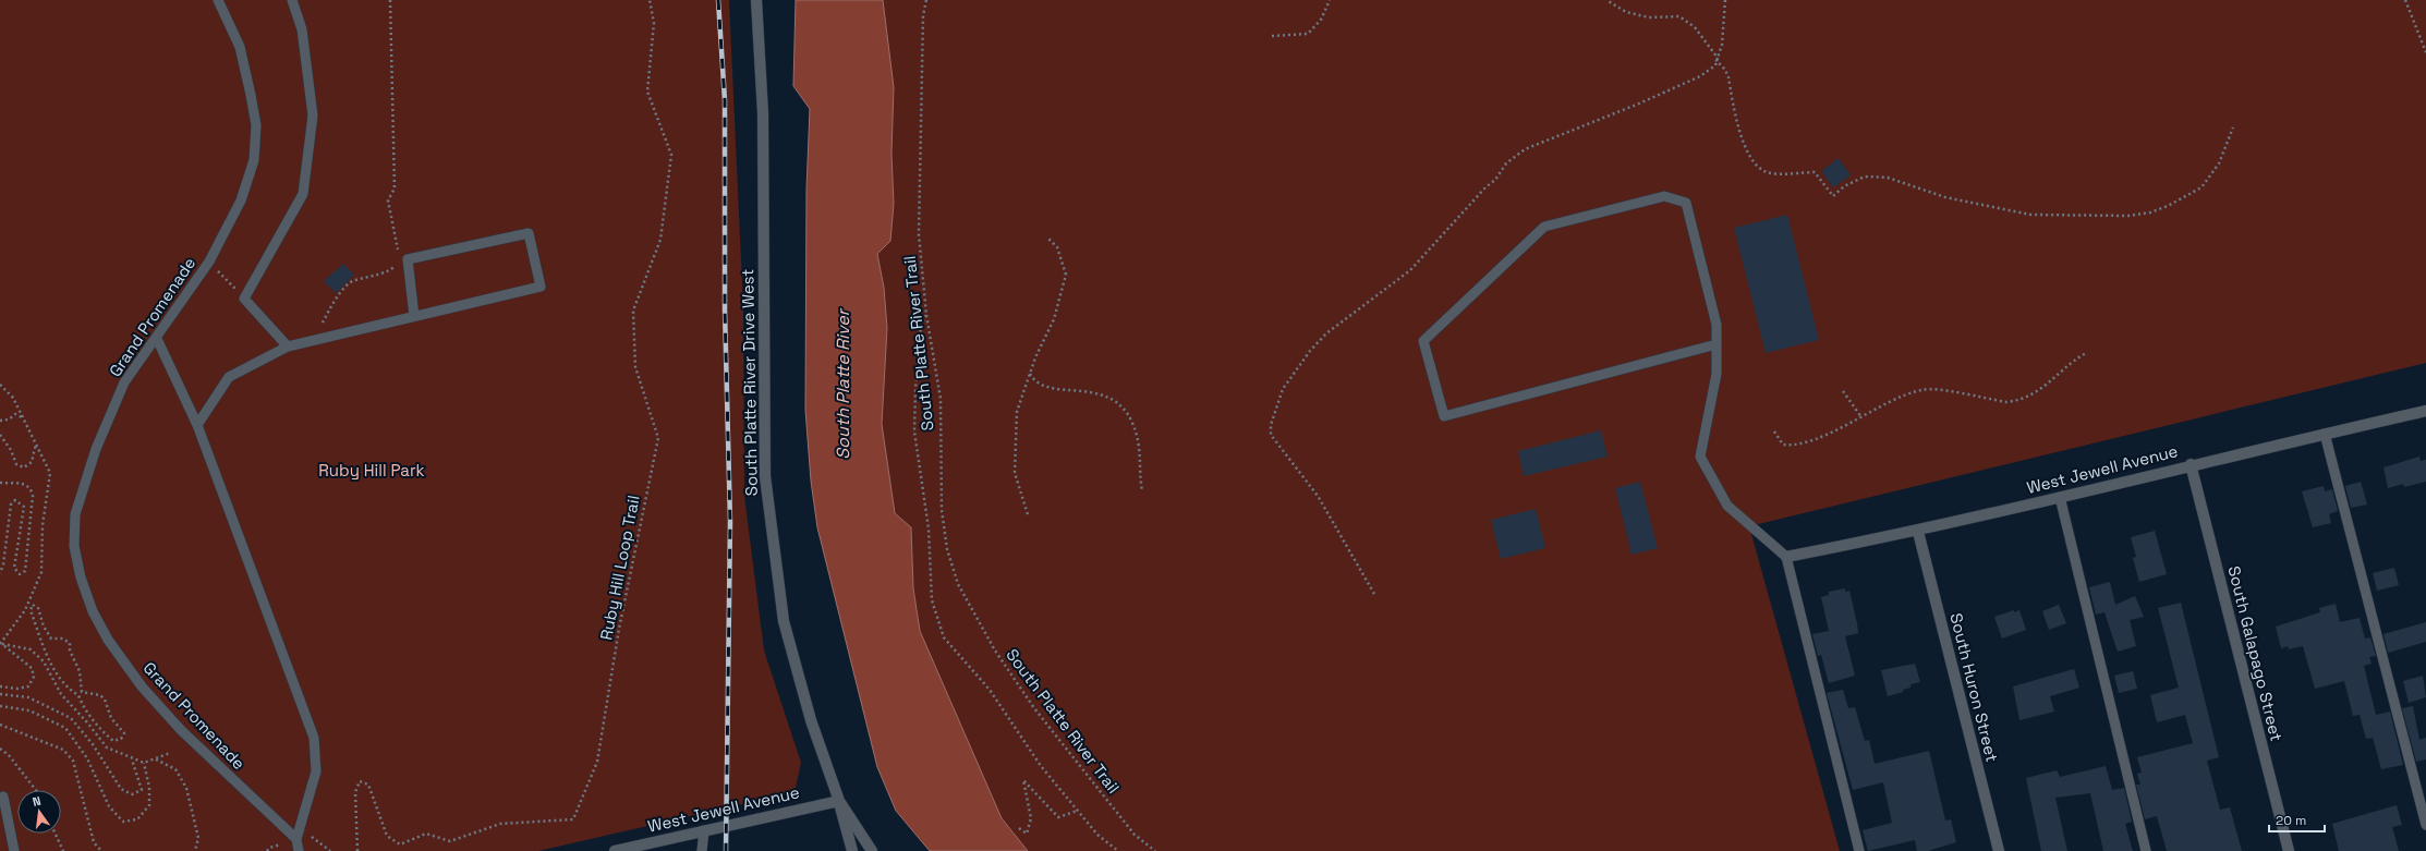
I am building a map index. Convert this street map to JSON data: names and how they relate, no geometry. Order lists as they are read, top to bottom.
{
  "streets": {
    "street": [
      "South Platte River Drive West",
      "West Jewell Avenue",
      "South Galapago Street",
      "South Huron Street"
    ],
    "lane": ["Grand Promenade"],
    "path": ["South Platte River Trail", "Ruby Hill Loop Trail"]
  },
  "crossings": [
    ["South Platte River Drive West", "West Jewell Avenue"],
    ["West Jewell Avenue", "South Galapago Street"],
    ["West Jewell Avenue", "South Huron Street"]
  ],
  "water": ["South Platte River"],
  "parks": ["Ruby Hill Park"],
  "scale_bar": "20 m",
  "north": "top"
}
